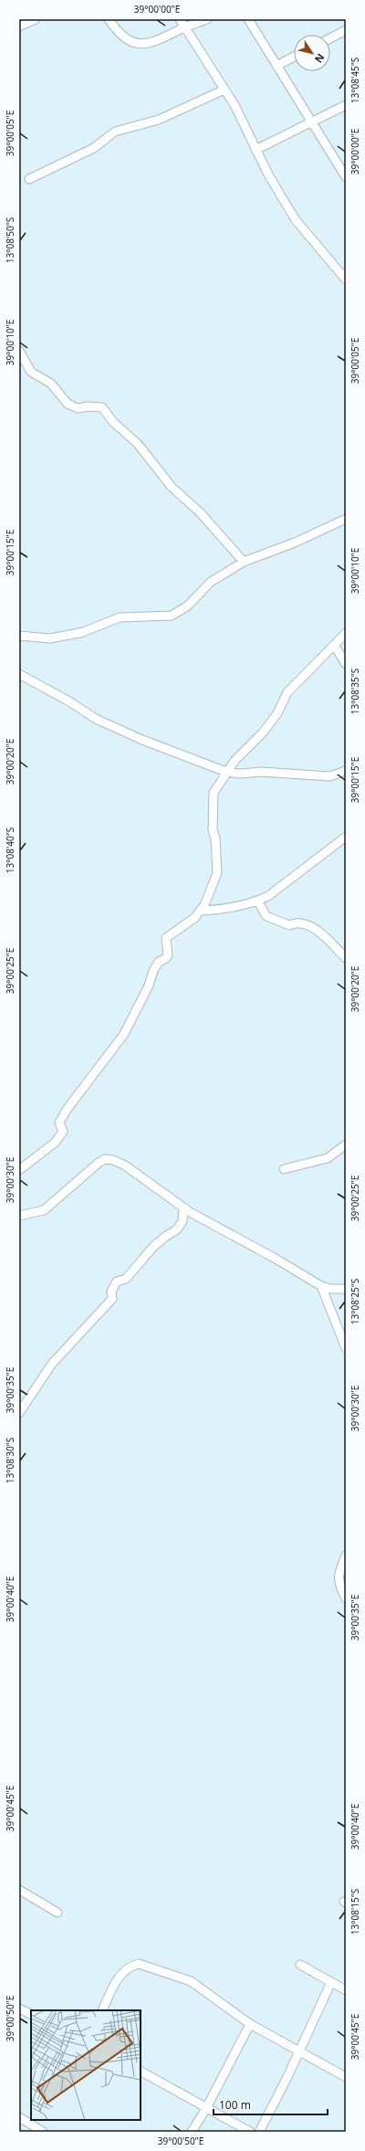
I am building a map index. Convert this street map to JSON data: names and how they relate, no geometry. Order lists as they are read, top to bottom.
{
  "scale_bar": "100 m",
  "north": "bottom right",
  "coordinates": [
    "39°00'00\"E",
    "13°08'45\"S",
    "39°00'05\"E",
    "13°08'50\"S",
    "39°00'10\"E",
    "39°00'15\"E",
    "13°08'35\"S",
    "39°00'20\"E",
    "13°08'40\"S",
    "39°00'25\"E",
    "39°00'30\"E",
    "13°08'25\"S",
    "39°00'35\"E",
    "13°08'30\"S",
    "39°00'40\"E",
    "39°00'45\"E",
    "13°08'15\"S",
    "39°00'50\"E"
  ]
}
